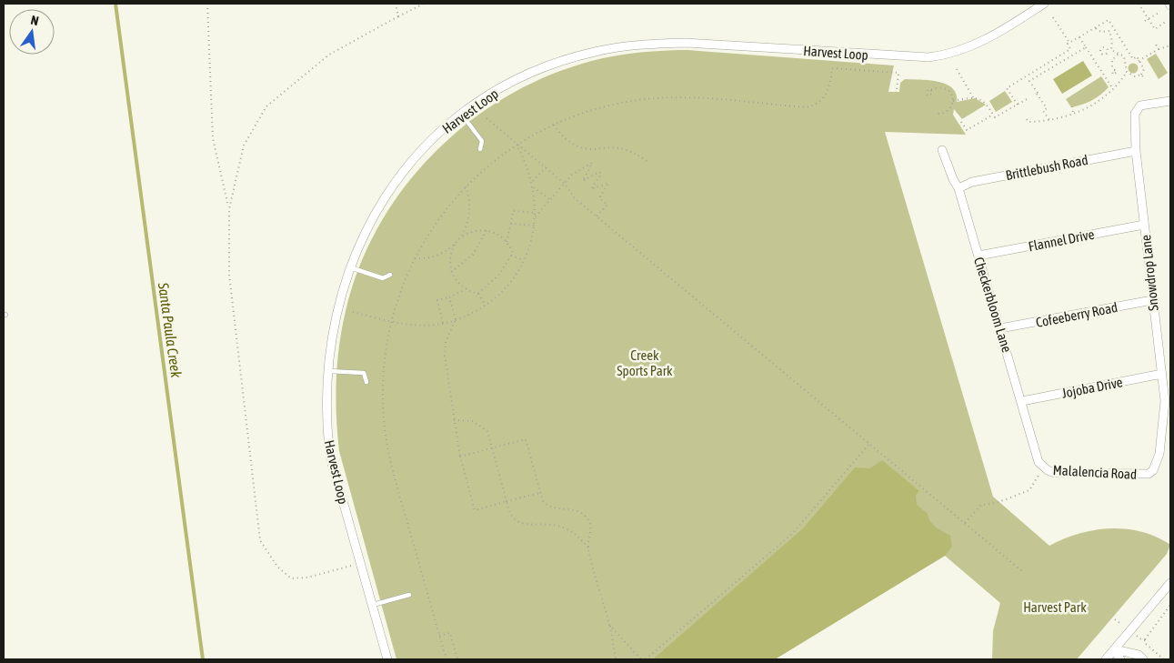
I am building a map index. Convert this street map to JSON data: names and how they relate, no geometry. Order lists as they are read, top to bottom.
{
  "streets": {
    "street": [
      "Harvest Loop",
      "Brittlebush Road",
      "Flannel Drive",
      "Snowdrop Lane",
      "Checkerbloom Lane",
      "Cofeeberry Road",
      "Jojoba Drive",
      "Malalencia Road"
    ]
  },
  "crossings": [
    ["Brittlebush Road", "Snowdrop Lane"],
    ["Brittlebush Road", "Checkerbloom Lane"],
    ["Flannel Drive", "Snowdrop Lane"],
    ["Flannel Drive", "Checkerbloom Lane"],
    ["Snowdrop Lane", "Cofeeberry Road"],
    ["Snowdrop Lane", "Jojoba Drive"],
    ["Snowdrop Lane", "Malalencia Road"],
    ["Checkerbloom Lane", "Cofeeberry Road"],
    ["Checkerbloom Lane", "Jojoba Drive"],
    ["Checkerbloom Lane", "Malalencia Road"]
  ],
  "water": ["Santa Paula Creek"],
  "parks": ["Creek Sports Park", "Harvest Park"],
  "north": "top"
}
